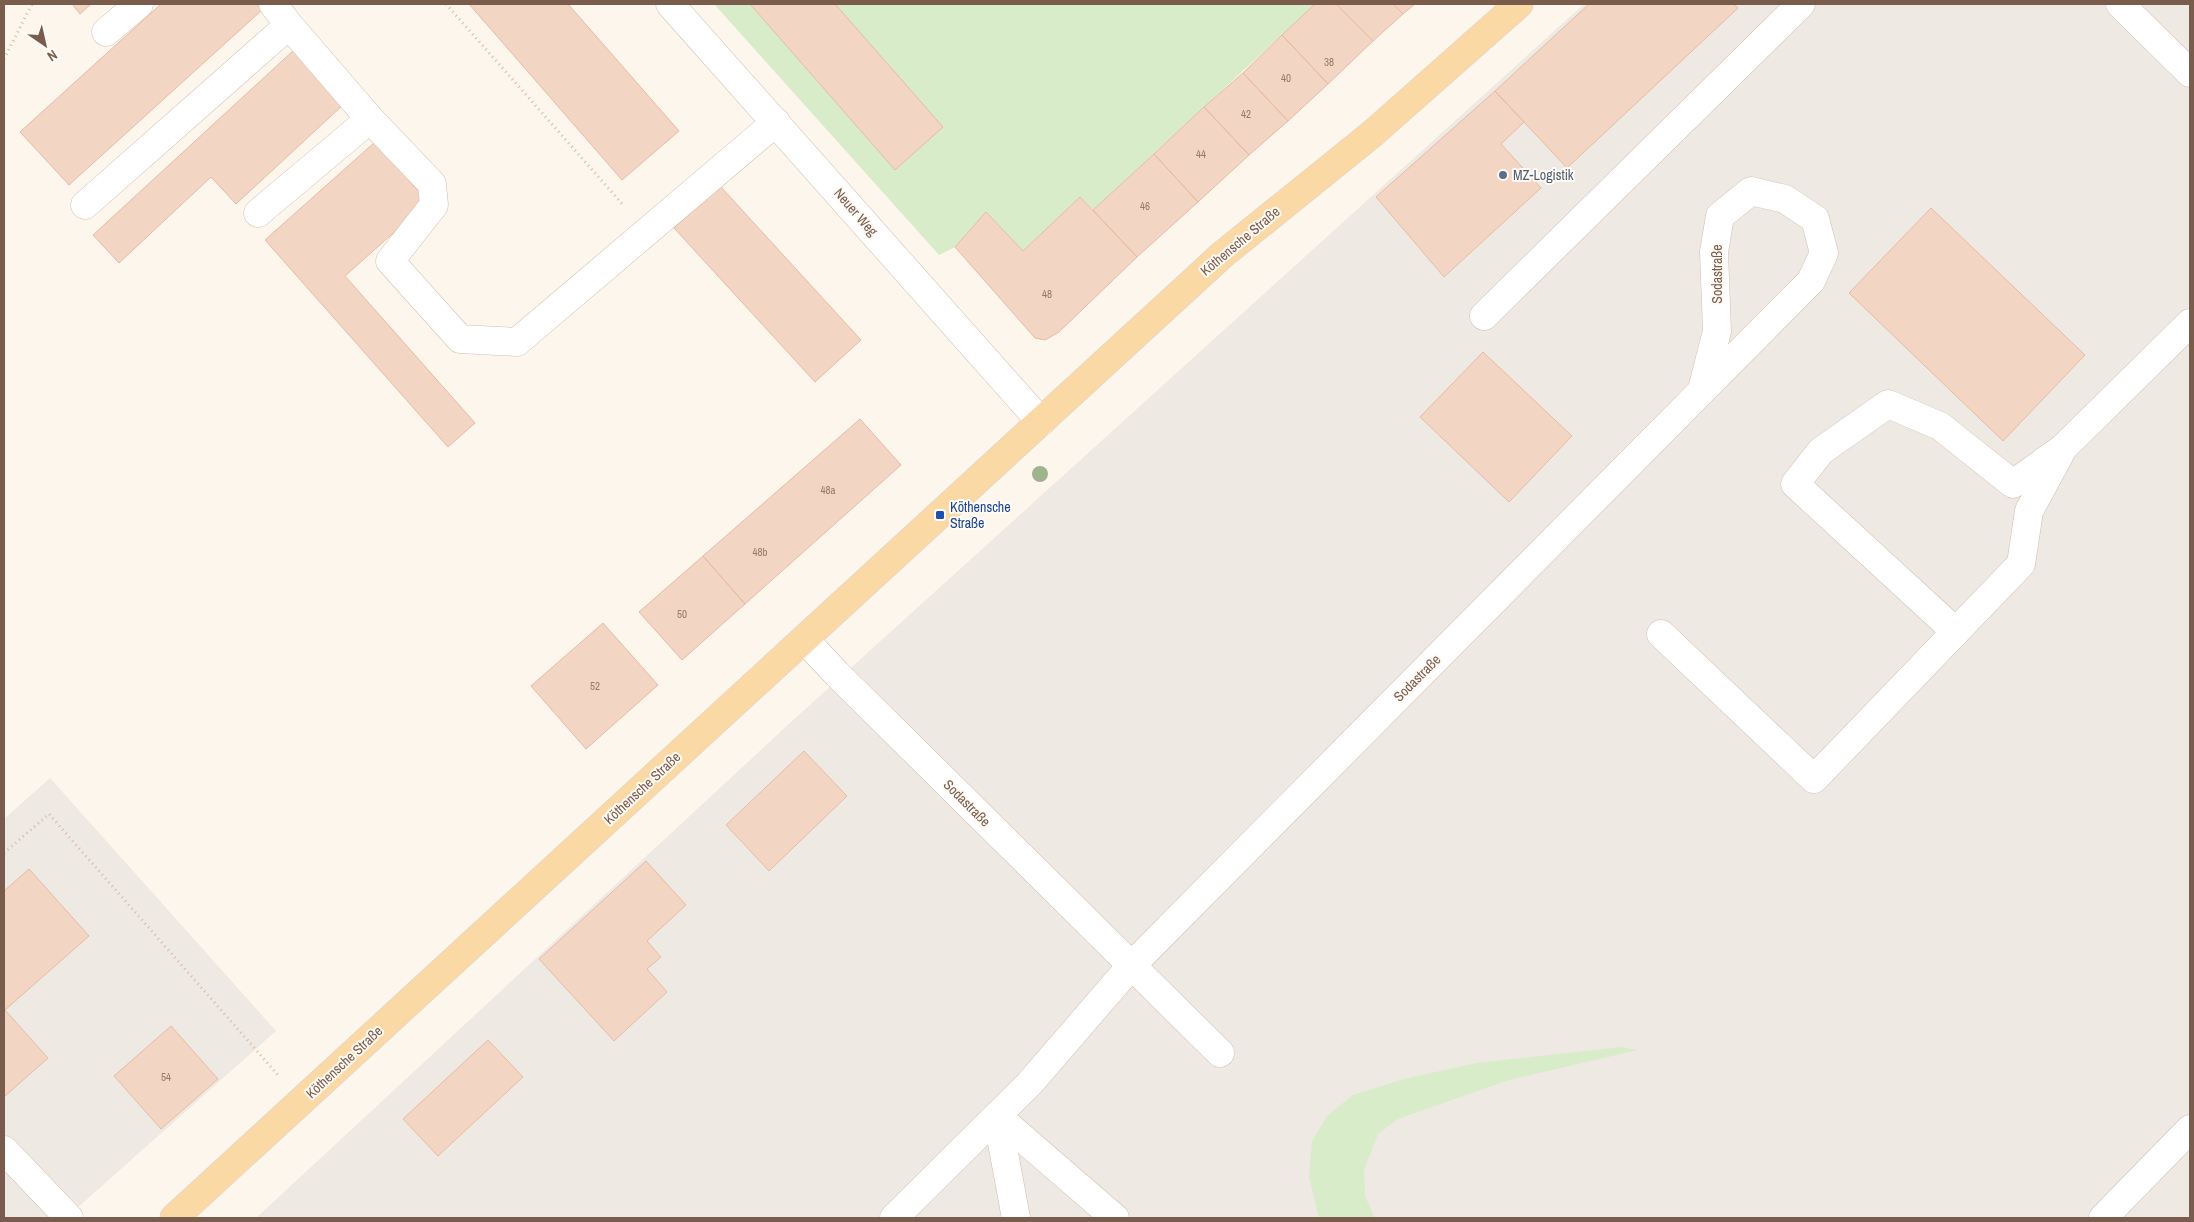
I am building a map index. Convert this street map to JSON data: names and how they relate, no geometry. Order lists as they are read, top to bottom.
{
  "streets": {
    "main road": ["Köthensche Straße"],
    "street": ["Neuer Weg", "Sodastraße"]
  },
  "crossings": [
    ["Neuer Weg", "Köthensche Straße"],
    ["Köthensche Straße", "Sodastraße"]
  ],
  "places": {
    "other": ["MZ-Logistik"],
    "transit": ["Köthensche Straße"]
  },
  "house_numbers": [
    "38",
    "40",
    "42",
    "44",
    "46",
    "48",
    "48a",
    "48b",
    "50",
    "52",
    "54"
  ],
  "north": "bottom right"
}
